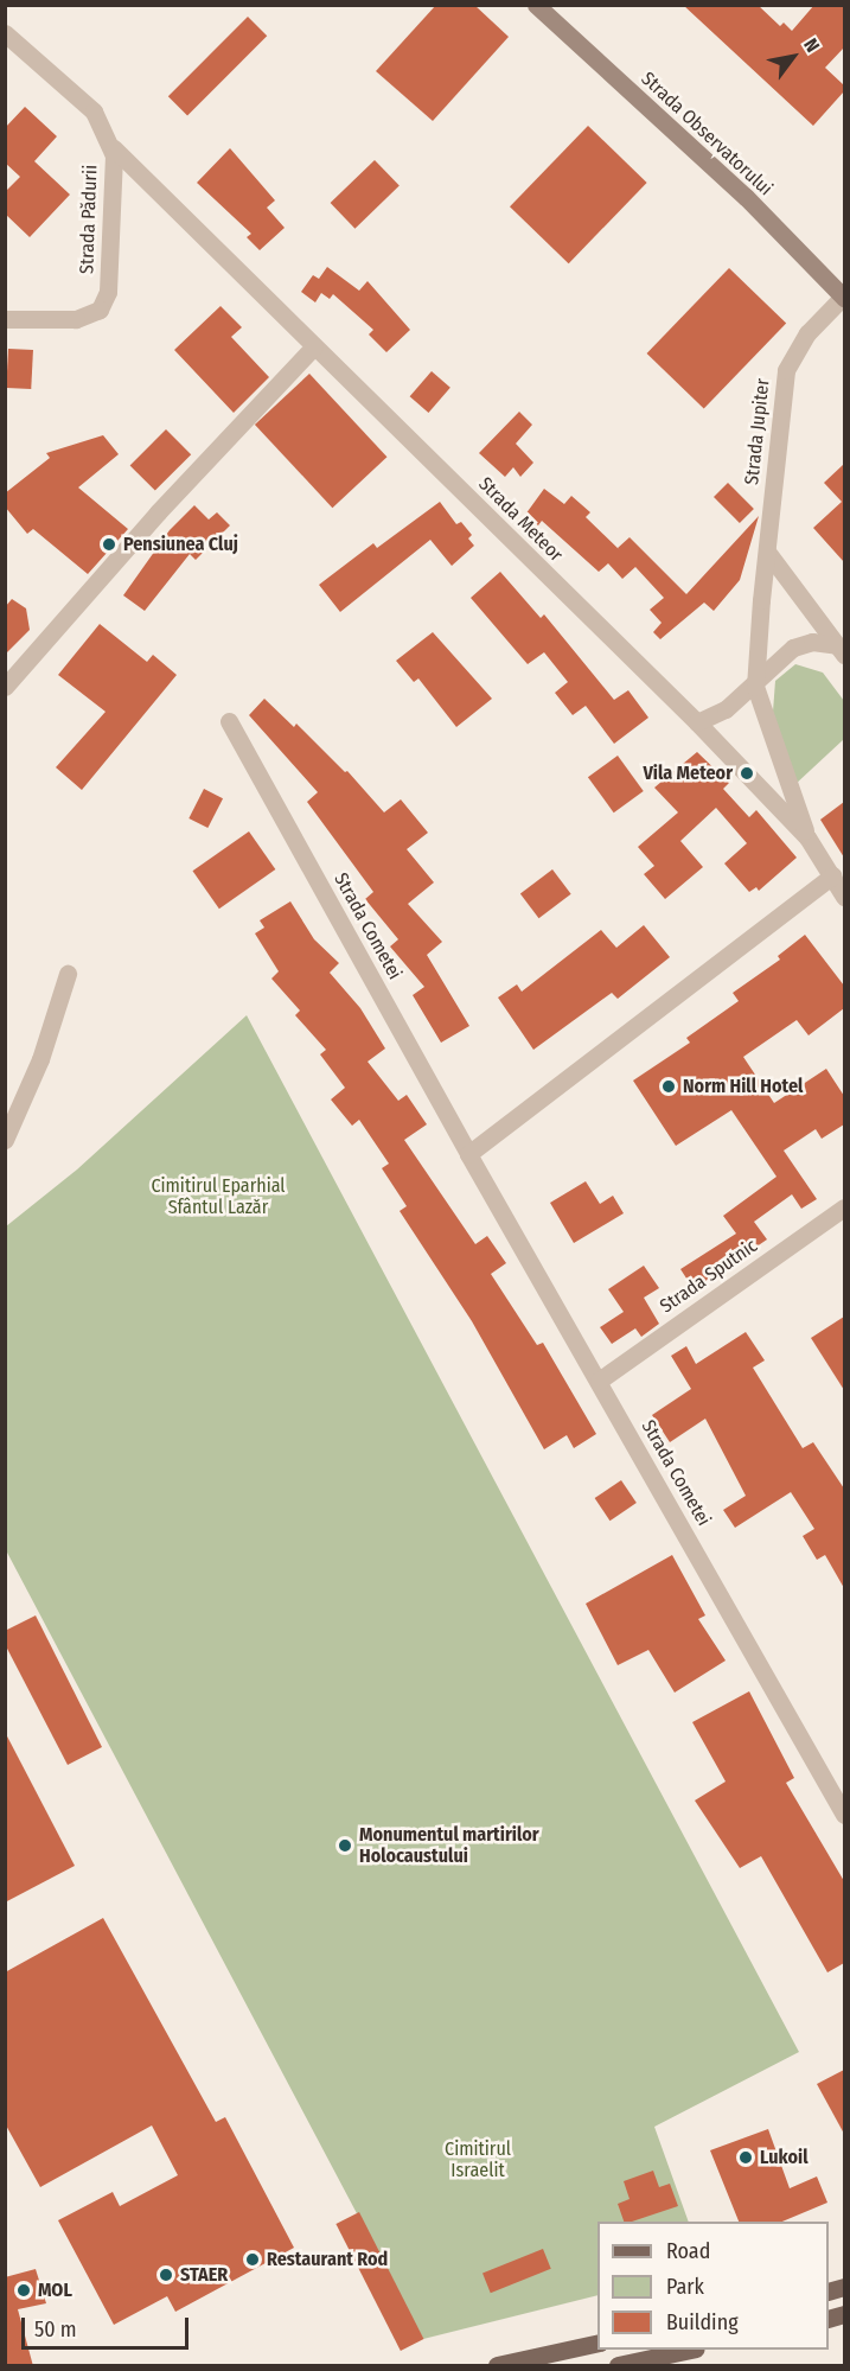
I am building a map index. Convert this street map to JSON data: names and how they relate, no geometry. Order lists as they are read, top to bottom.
{
  "streets": {
    "main road": ["Strada Observatorului"],
    "street": [
      "Strada Pădurii",
      "Strada Jupiter",
      "Strada Meteor",
      "Strada Cometei",
      "Strada Sputnic"
    ]
  },
  "crossings": [
    ["Strada Observatorului", "Strada Jupiter"],
    ["Strada Pădurii", "Strada Meteor"],
    ["Strada Jupiter", "Strada Meteor"],
    ["Strada Cometei", "Strada Sputnic"]
  ],
  "parks": ["Cimitirul Eparhial Sfântul Lazăr", "Cimitirul Israelit"],
  "places": [
    "Pensiunea Cluj",
    "Vila Meteor",
    "Norm Hill Hotel",
    "Monumentul martirilor Holocaustului",
    "Lukoil",
    "Restaurant Rod",
    "STAER",
    "MOL"
  ],
  "legend": ["Road", "Park", "Building"],
  "scale_bar": "50 m",
  "north": "top right"
}
